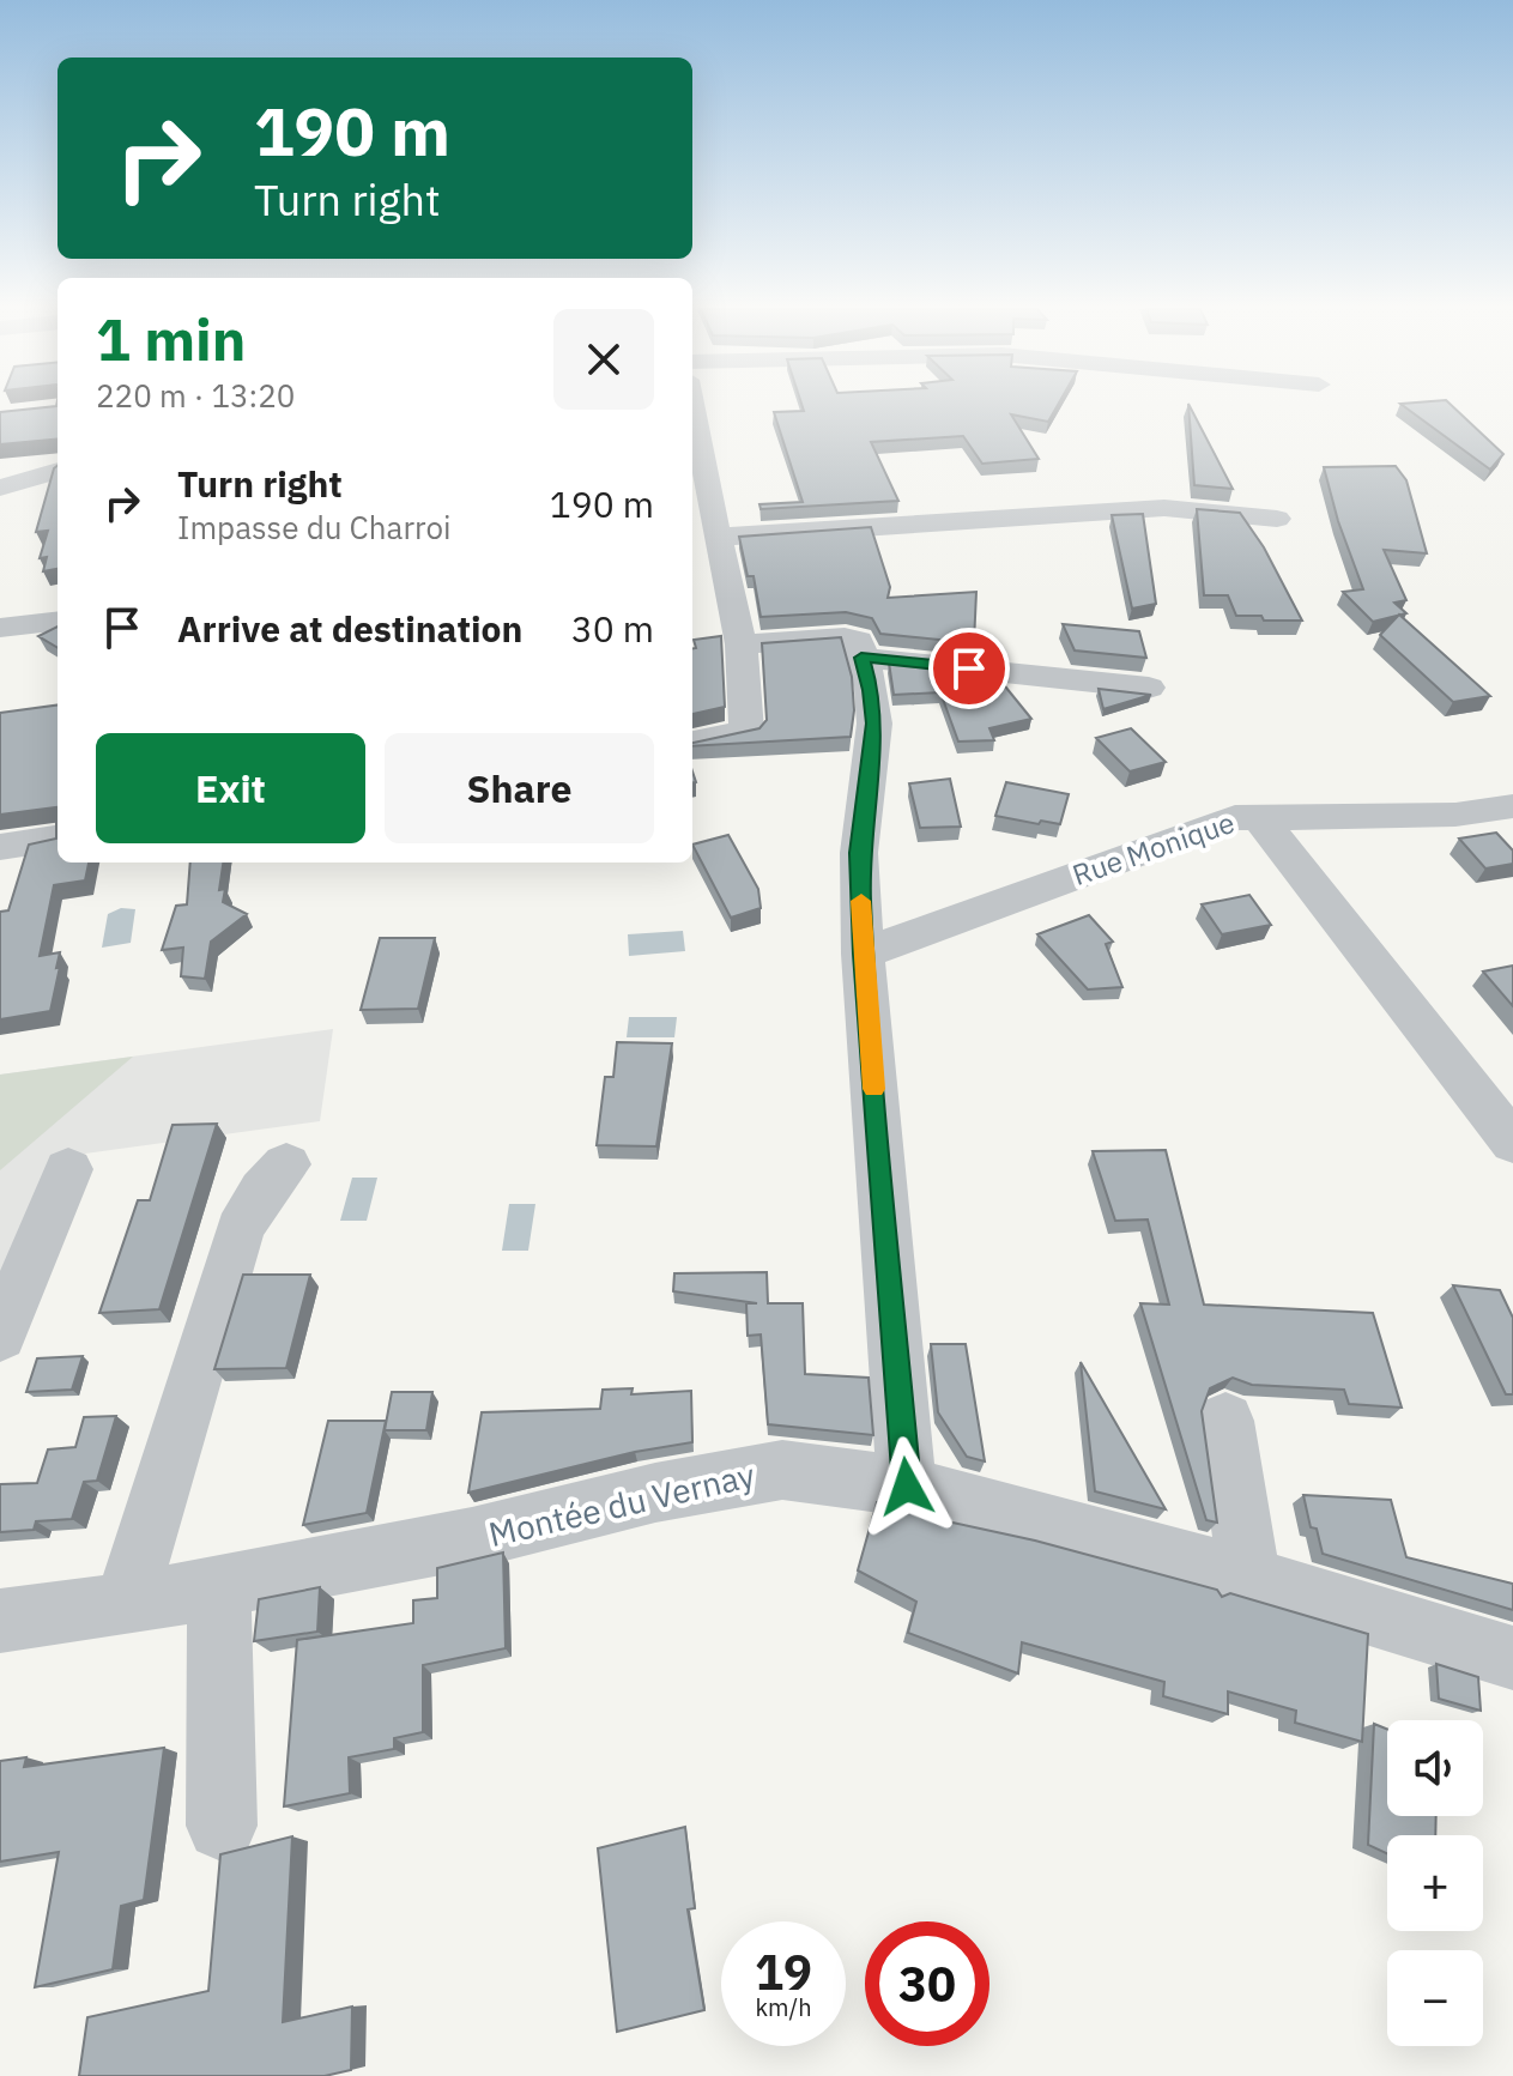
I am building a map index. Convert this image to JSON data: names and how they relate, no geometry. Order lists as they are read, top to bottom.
{
  "streets": {
    "street": ["Rue Monique", "Montée du Vernay"]
  },
  "page": {
    "turn": ["190 m", "Turn right"],
    "heading": ["1 min", "220 m · 13:20"],
    "list": [
      {
        "name": "Turn right",
        "note": "Impasse du Charroi",
        "value": "190 m"
      },
      {
        "name": "Arrive at destination",
        "value": "30 m"
      }
    ],
    "buttons": ["Exit", "Share"],
    "map_buttons": ["+", "−"],
    "speed": "19 km/h",
    "limit": "30"
  }
}
